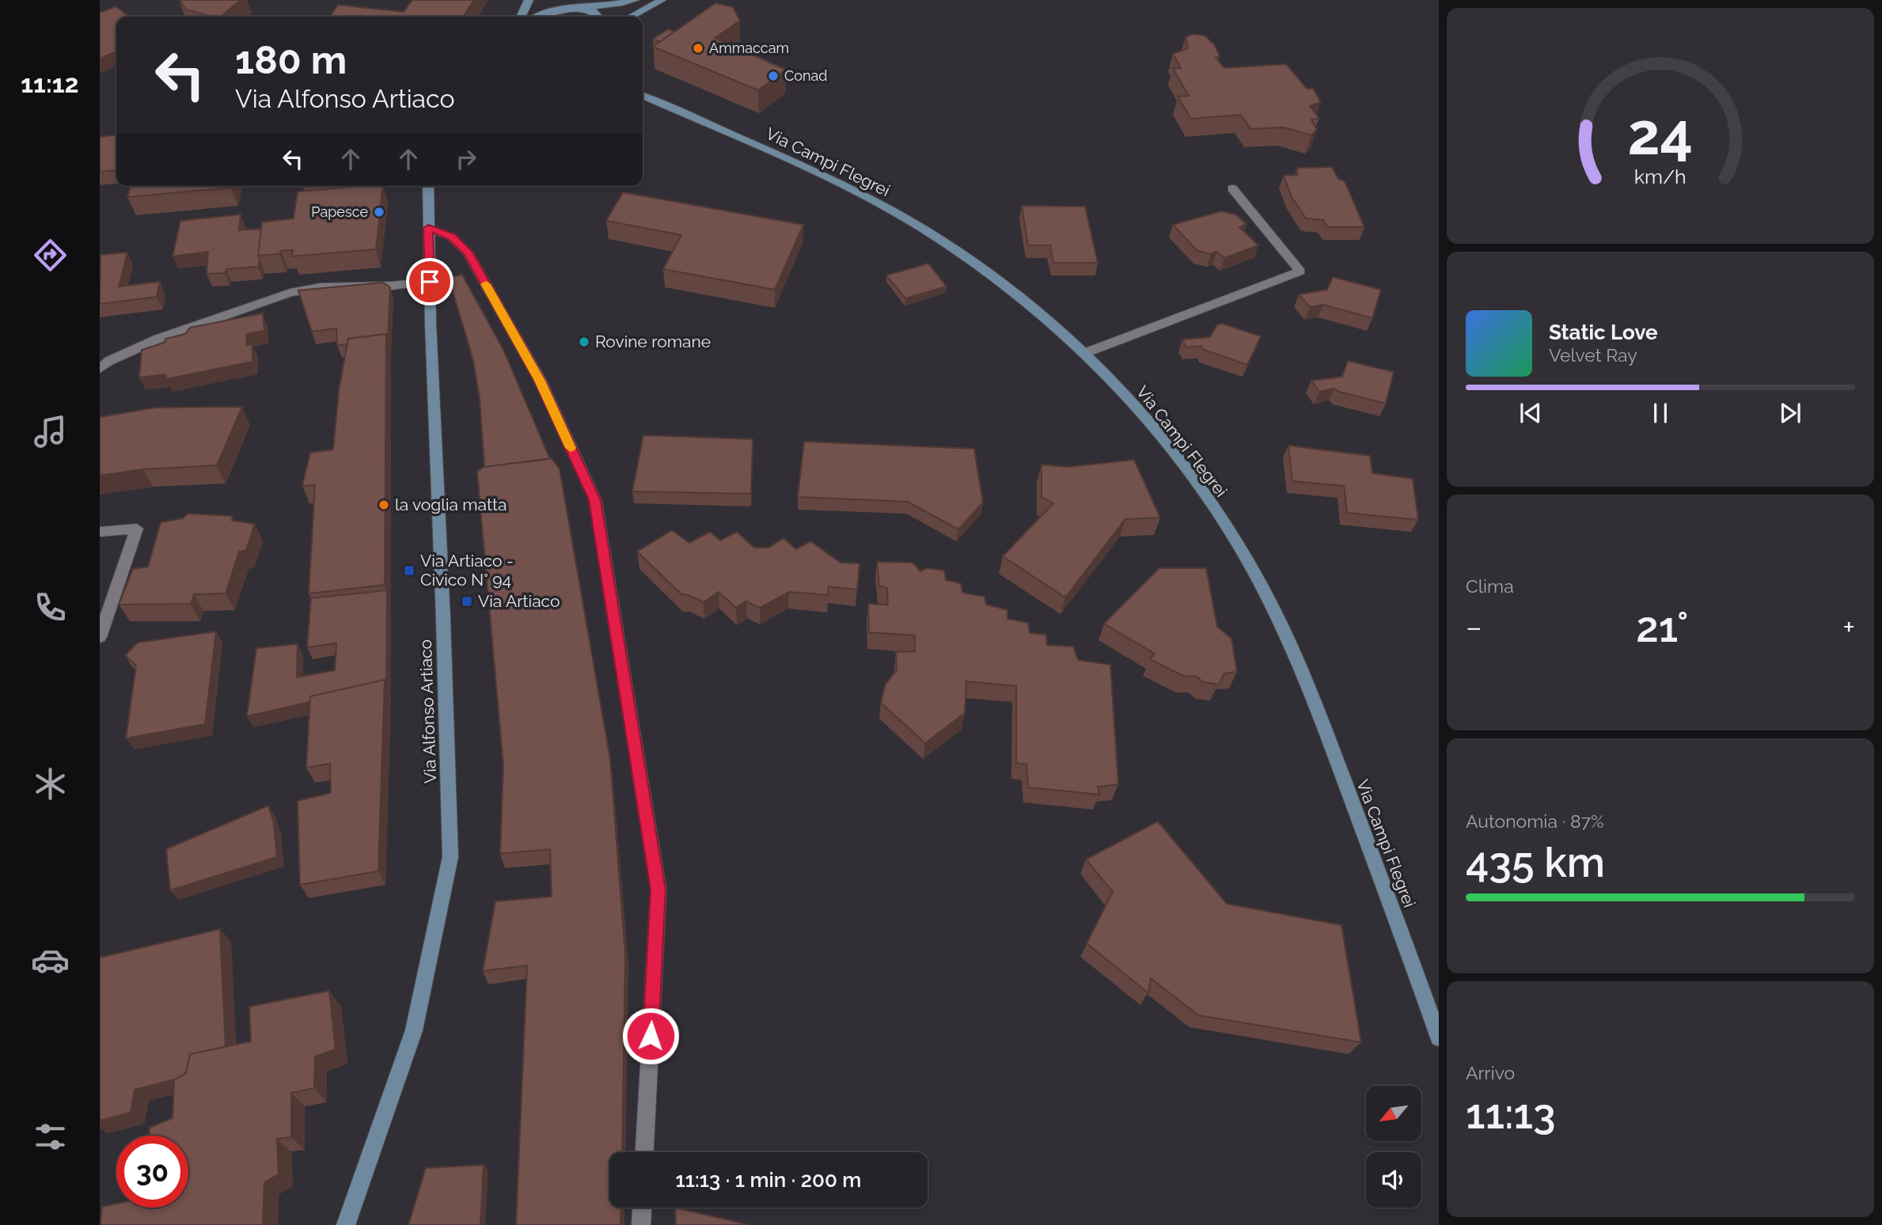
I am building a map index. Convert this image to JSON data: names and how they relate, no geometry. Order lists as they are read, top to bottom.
{
  "streets": {
    "main road": ["Via Campi Flegrei", "Via Alfonso Artiaco"]
  },
  "places": {
    "other": [
      "Ammaccam",
      "Conad",
      "Papesce",
      "Rovine romane",
      "la voglia matta"
    ],
    "transit": ["Via Artiaco - Civico N° 94", "Via Artiaco"]
  },
  "north": "bottom left",
  "page": {
    "tabs": "11:12",
    "turn": ["180 m", "Via Alfonso Artiaco"],
    "song": ["Static Love", "Velvet Ray"],
    "tile": [
      "Clima",
      ["Autonomia · 87%", "435 km"],
      ["Arrivo", "11:13"]
    ],
    "heat": ["−", "21°", "+"],
    "limit": "30",
    "trip": "11:13 · 1 min · 200 m",
    "gauge": ["24", "km/h"]
  }
}
